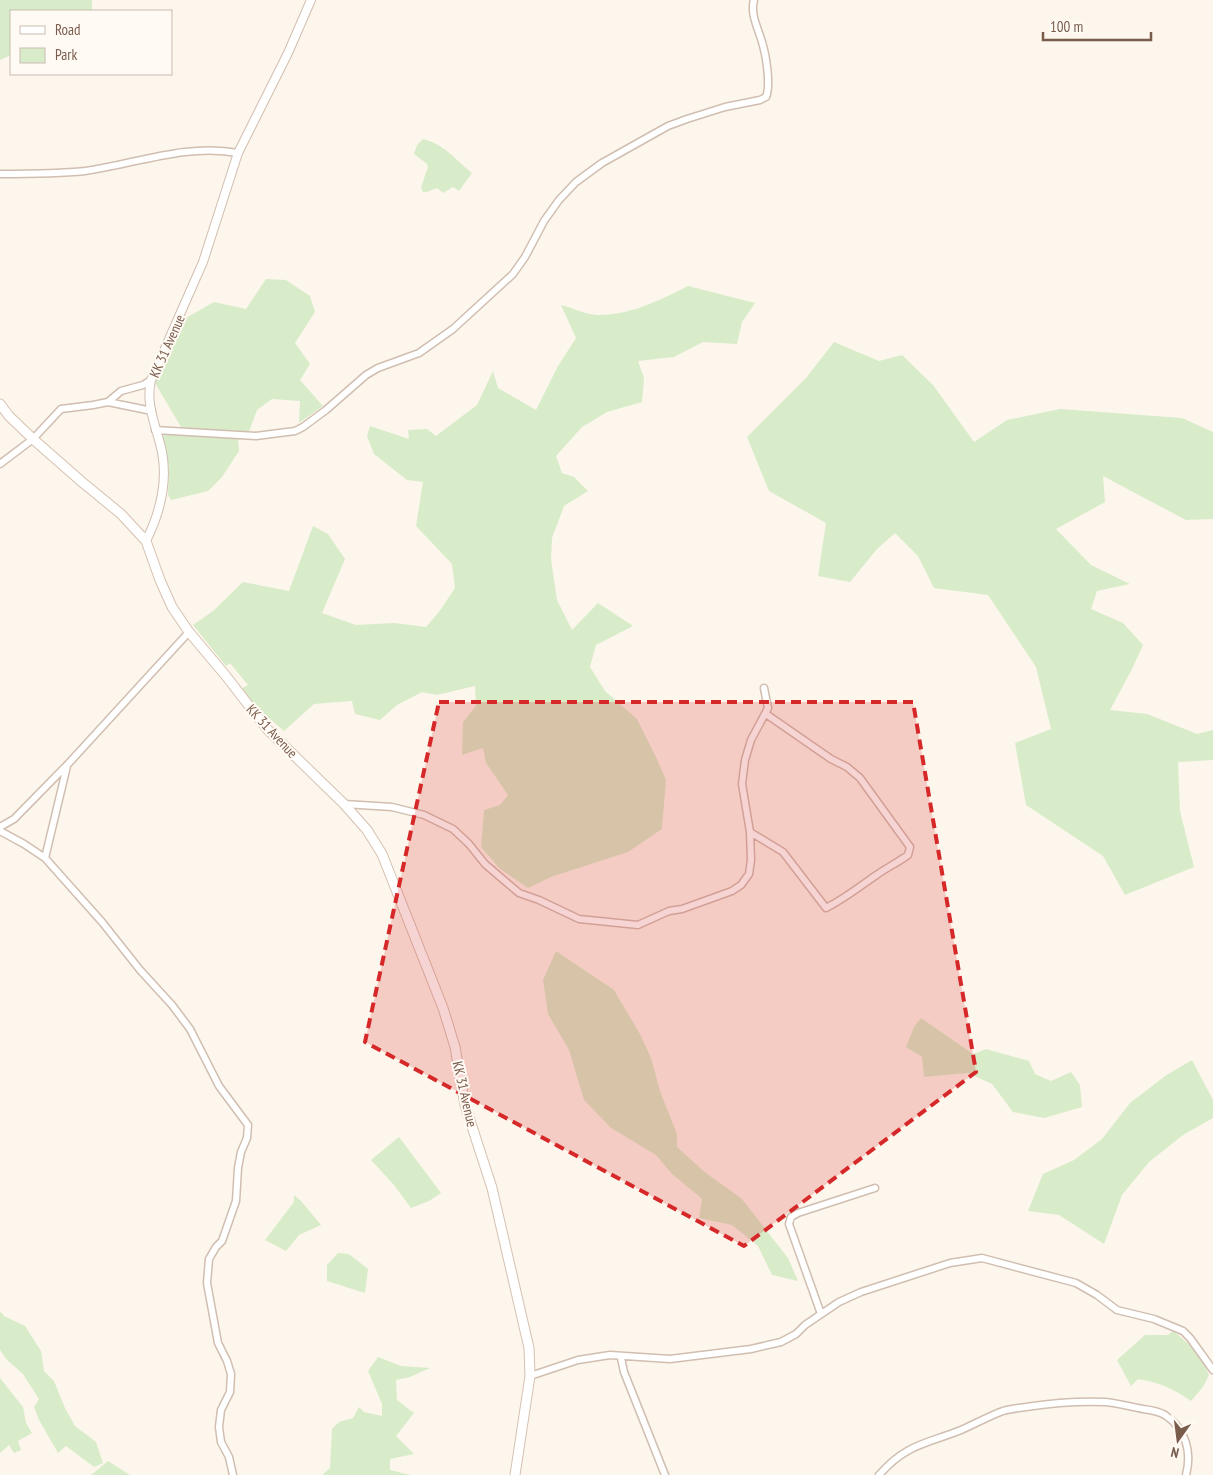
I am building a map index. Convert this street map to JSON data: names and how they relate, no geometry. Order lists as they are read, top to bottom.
{
  "streets": {
    "main road": ["KK 31 Avenue"]
  },
  "legend": ["Road", "Park"],
  "scale_bar": "100 m",
  "north": "bottom"
}
